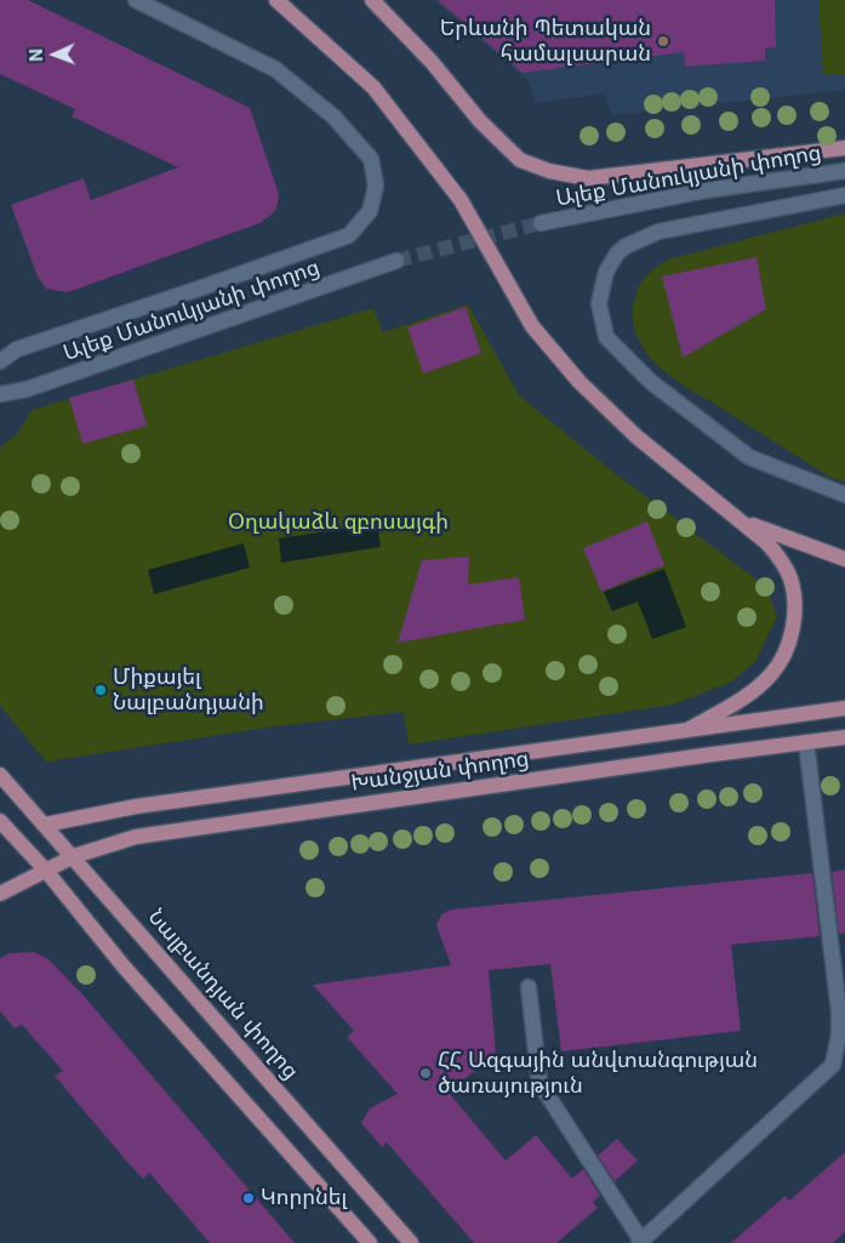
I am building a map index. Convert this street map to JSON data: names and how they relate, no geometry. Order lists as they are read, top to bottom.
{
  "streets": {
    "main road": ["Խանջյան փողոց", "Նալբանդյան փողոց"],
    "street": ["Ալեք Մանուկյանի փողոց"]
  },
  "crossings": [
    ["Խանջյան փողոց", "Նալբանդյան փողոց"]
  ],
  "parks": ["Օղակաձև զբոսայգի"],
  "places": [
    "Երևանի Պետական համալսարան",
    "Միքայել Նալբանդյանի",
    "ՀՀ Ազգային անվտանգության ծառայություն",
    "Կորրնել"
  ],
  "north": "left"
}
